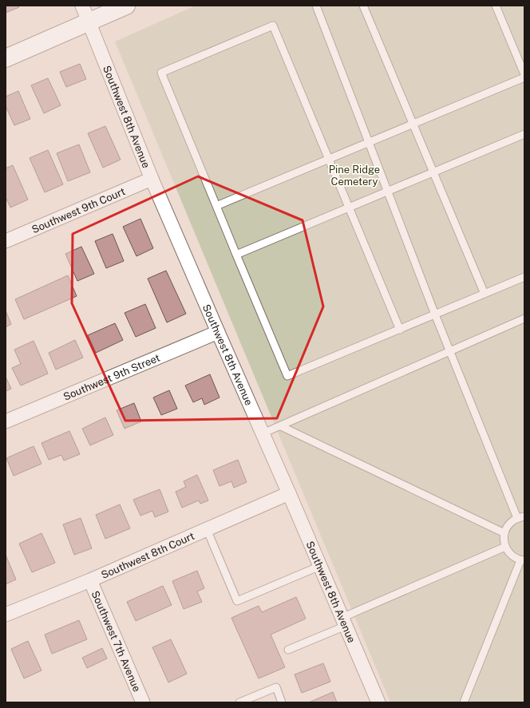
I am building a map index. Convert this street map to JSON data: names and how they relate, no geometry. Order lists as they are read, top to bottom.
{
  "streets": {
    "street": [
      "Southwest 8th Avenue",
      "Southwest 9th Court",
      "Southwest 9th Street",
      "Southwest 8th Court",
      "Southwest 7th Avenue"
    ]
  },
  "crossings": [
    ["Southwest 8th Avenue", "Southwest 9th Court"],
    ["Southwest 8th Avenue", "Southwest 9th Street"],
    ["Southwest 8th Avenue", "Southwest 8th Court"],
    ["Southwest 8th Court", "Southwest 7th Avenue"]
  ],
  "parks": ["Pine Ridge Cemetery"]
}
